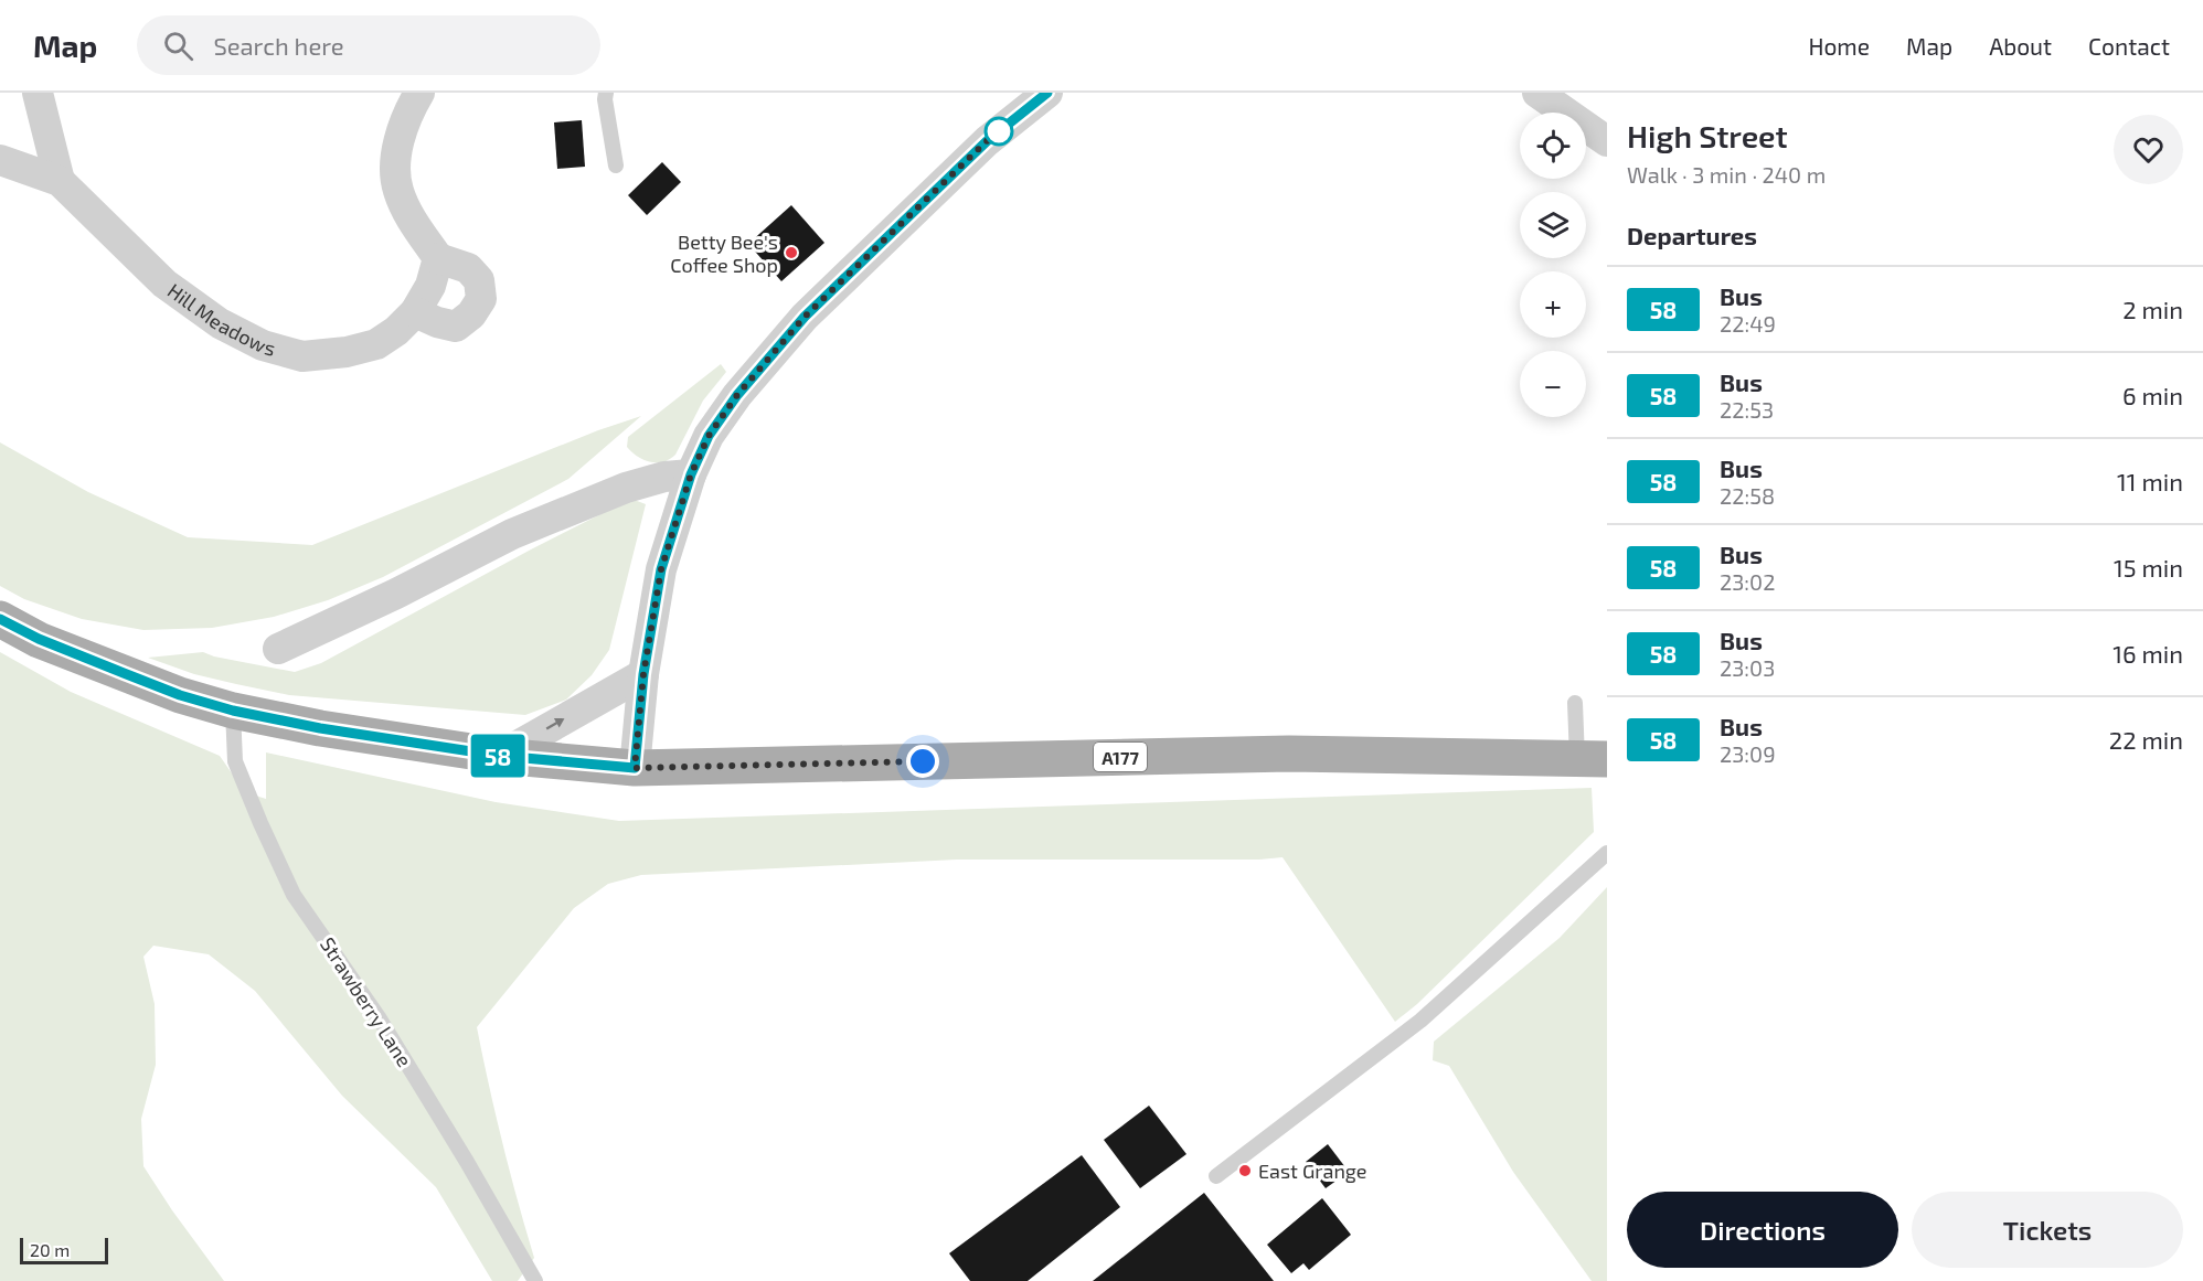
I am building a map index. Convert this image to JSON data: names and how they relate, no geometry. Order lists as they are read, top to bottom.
{
  "streets": {
    "main road": ["A177"],
    "street": ["Hill Meadows"],
    "lane": ["Strawberry Lane"]
  },
  "crossings": [
    ["A177", "Strawberry Lane"]
  ],
  "places": ["Betty Bee's Coffee Shop", "East Grange"],
  "lines": ["bus line 58"],
  "scale_bar": "20 m",
  "page": {
    "header": "Map",
    "search": "Search here",
    "nav": [
      "Home",
      "Map",
      "About",
      "Contact"
    ],
    "on_map": "58",
    "heading": [
      ["High Street", "Walk · 3 min · 240 m"],
      "Departures"
    ],
    "map_buttons": ["+", "−"],
    "list": [
      {
        "mark": "58",
        "name": "Bus",
        "note": "22:49",
        "value": "2 min"
      },
      {
        "mark": "58",
        "name": "Bus",
        "note": "22:53",
        "value": "6 min"
      },
      {
        "mark": "58",
        "name": "Bus",
        "note": "22:58",
        "value": "11 min"
      },
      {
        "mark": "58",
        "name": "Bus",
        "note": "23:02",
        "value": "15 min"
      },
      {
        "mark": "58",
        "name": "Bus",
        "note": "23:03",
        "value": "16 min"
      },
      {
        "mark": "58",
        "name": "Bus",
        "note": "23:09",
        "value": "22 min"
      }
    ],
    "buttons": ["Directions", "Tickets"],
    "scale": "20 m"
  }
}
